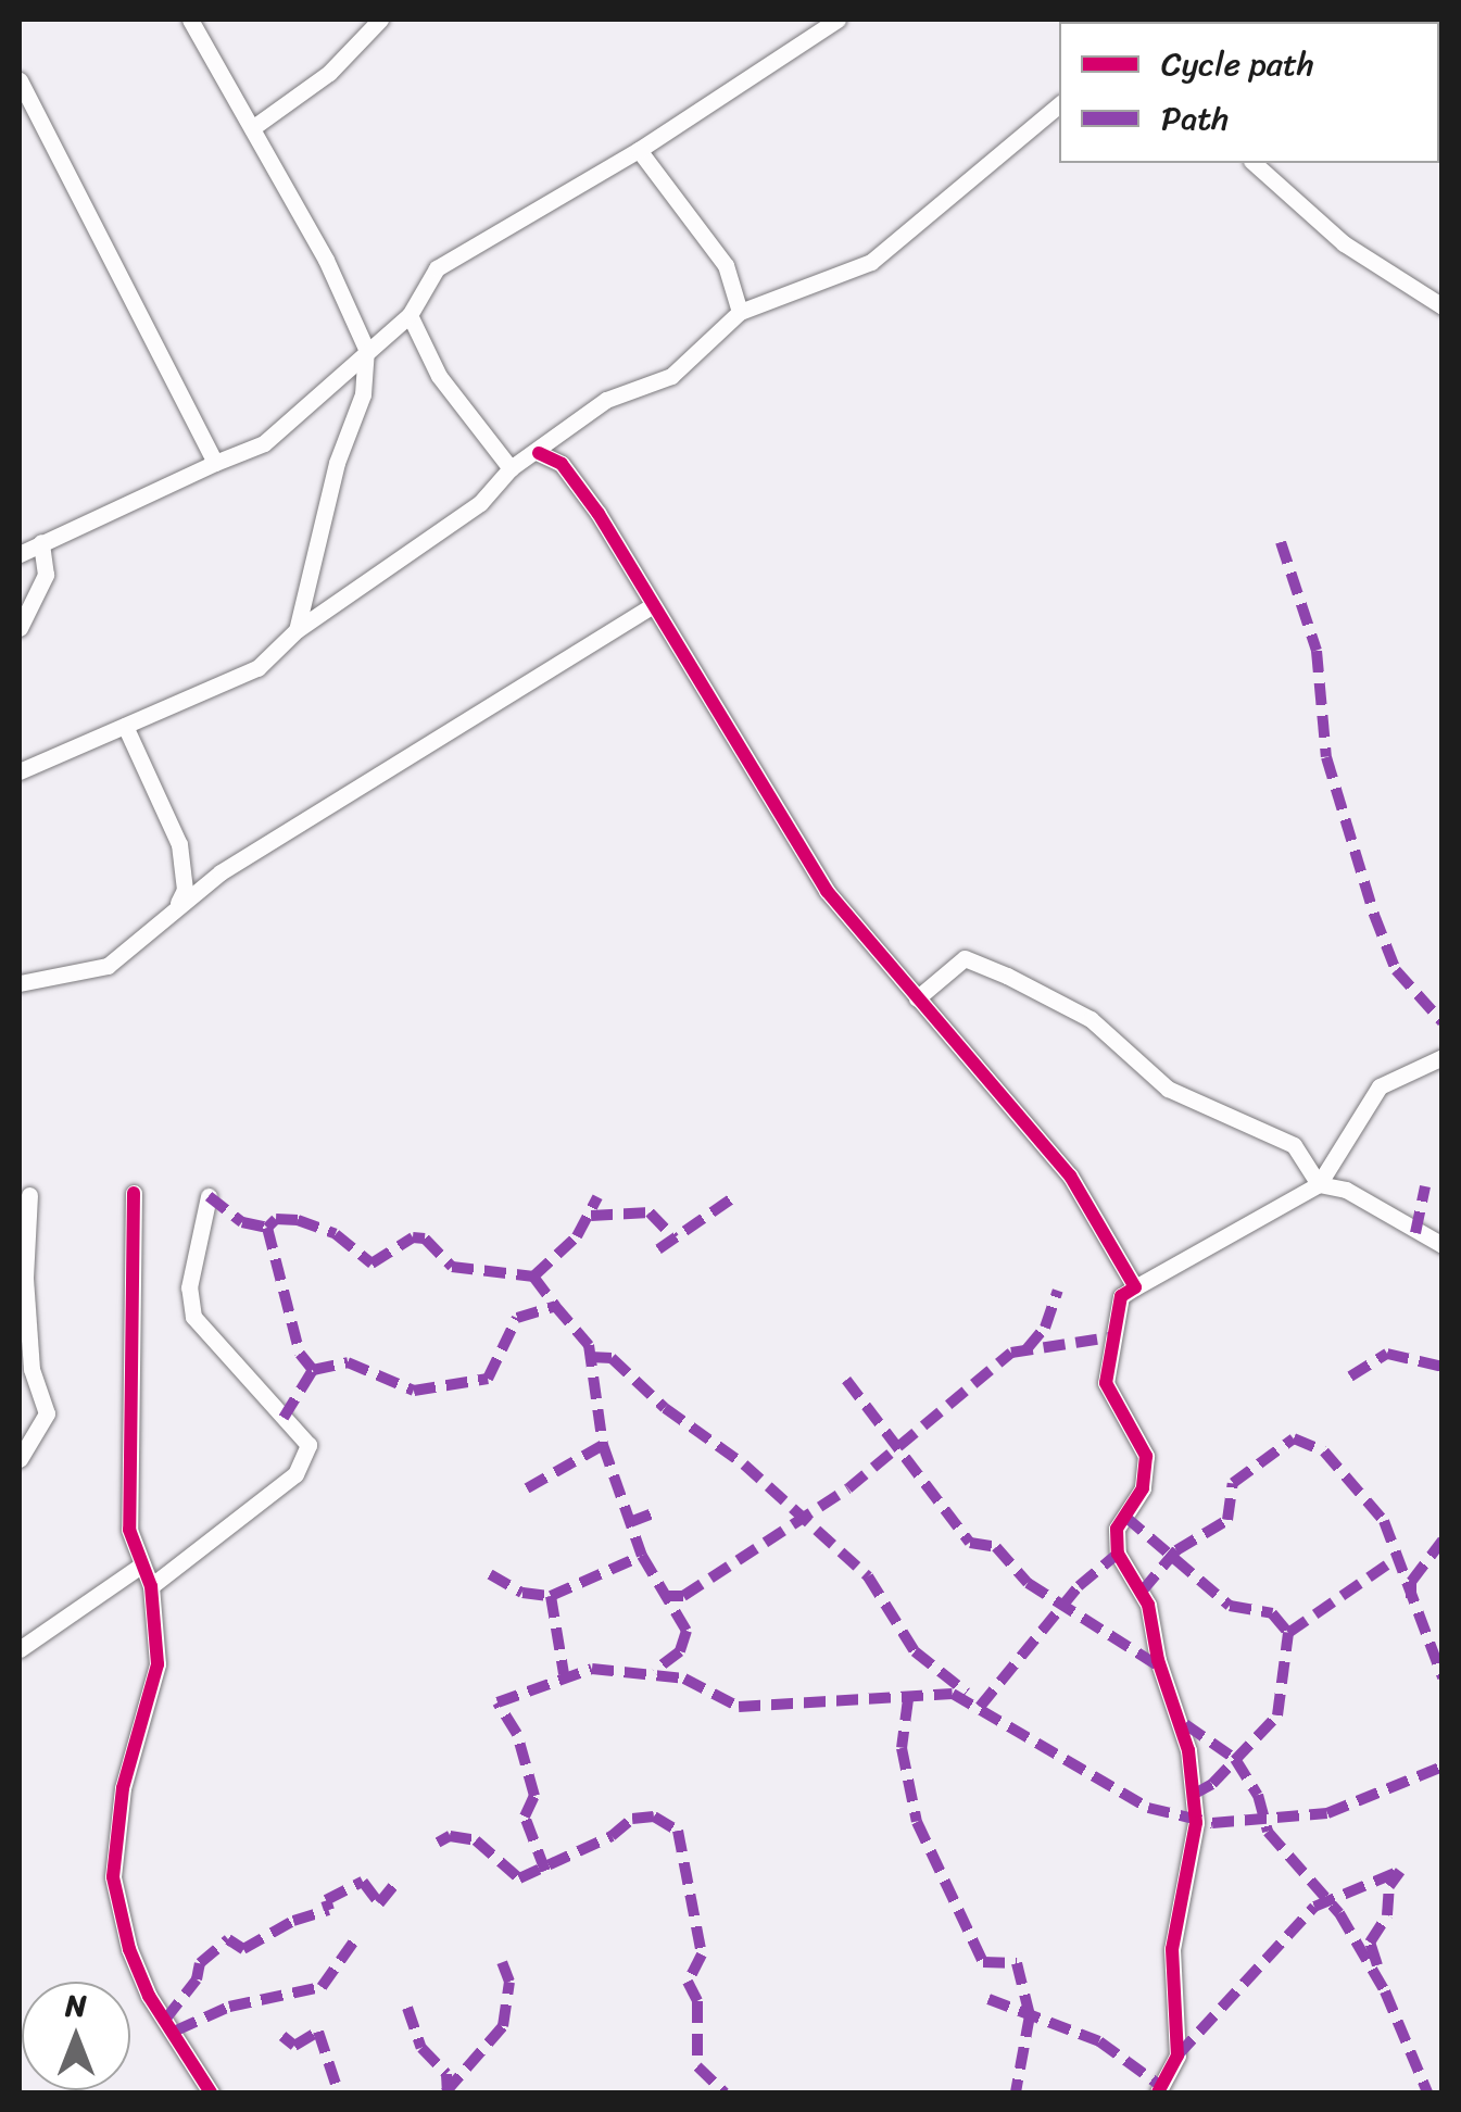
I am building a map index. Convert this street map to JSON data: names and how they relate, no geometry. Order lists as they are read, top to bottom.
{
  "legend": ["Cycle path", "Path"],
  "north": "top"
}
